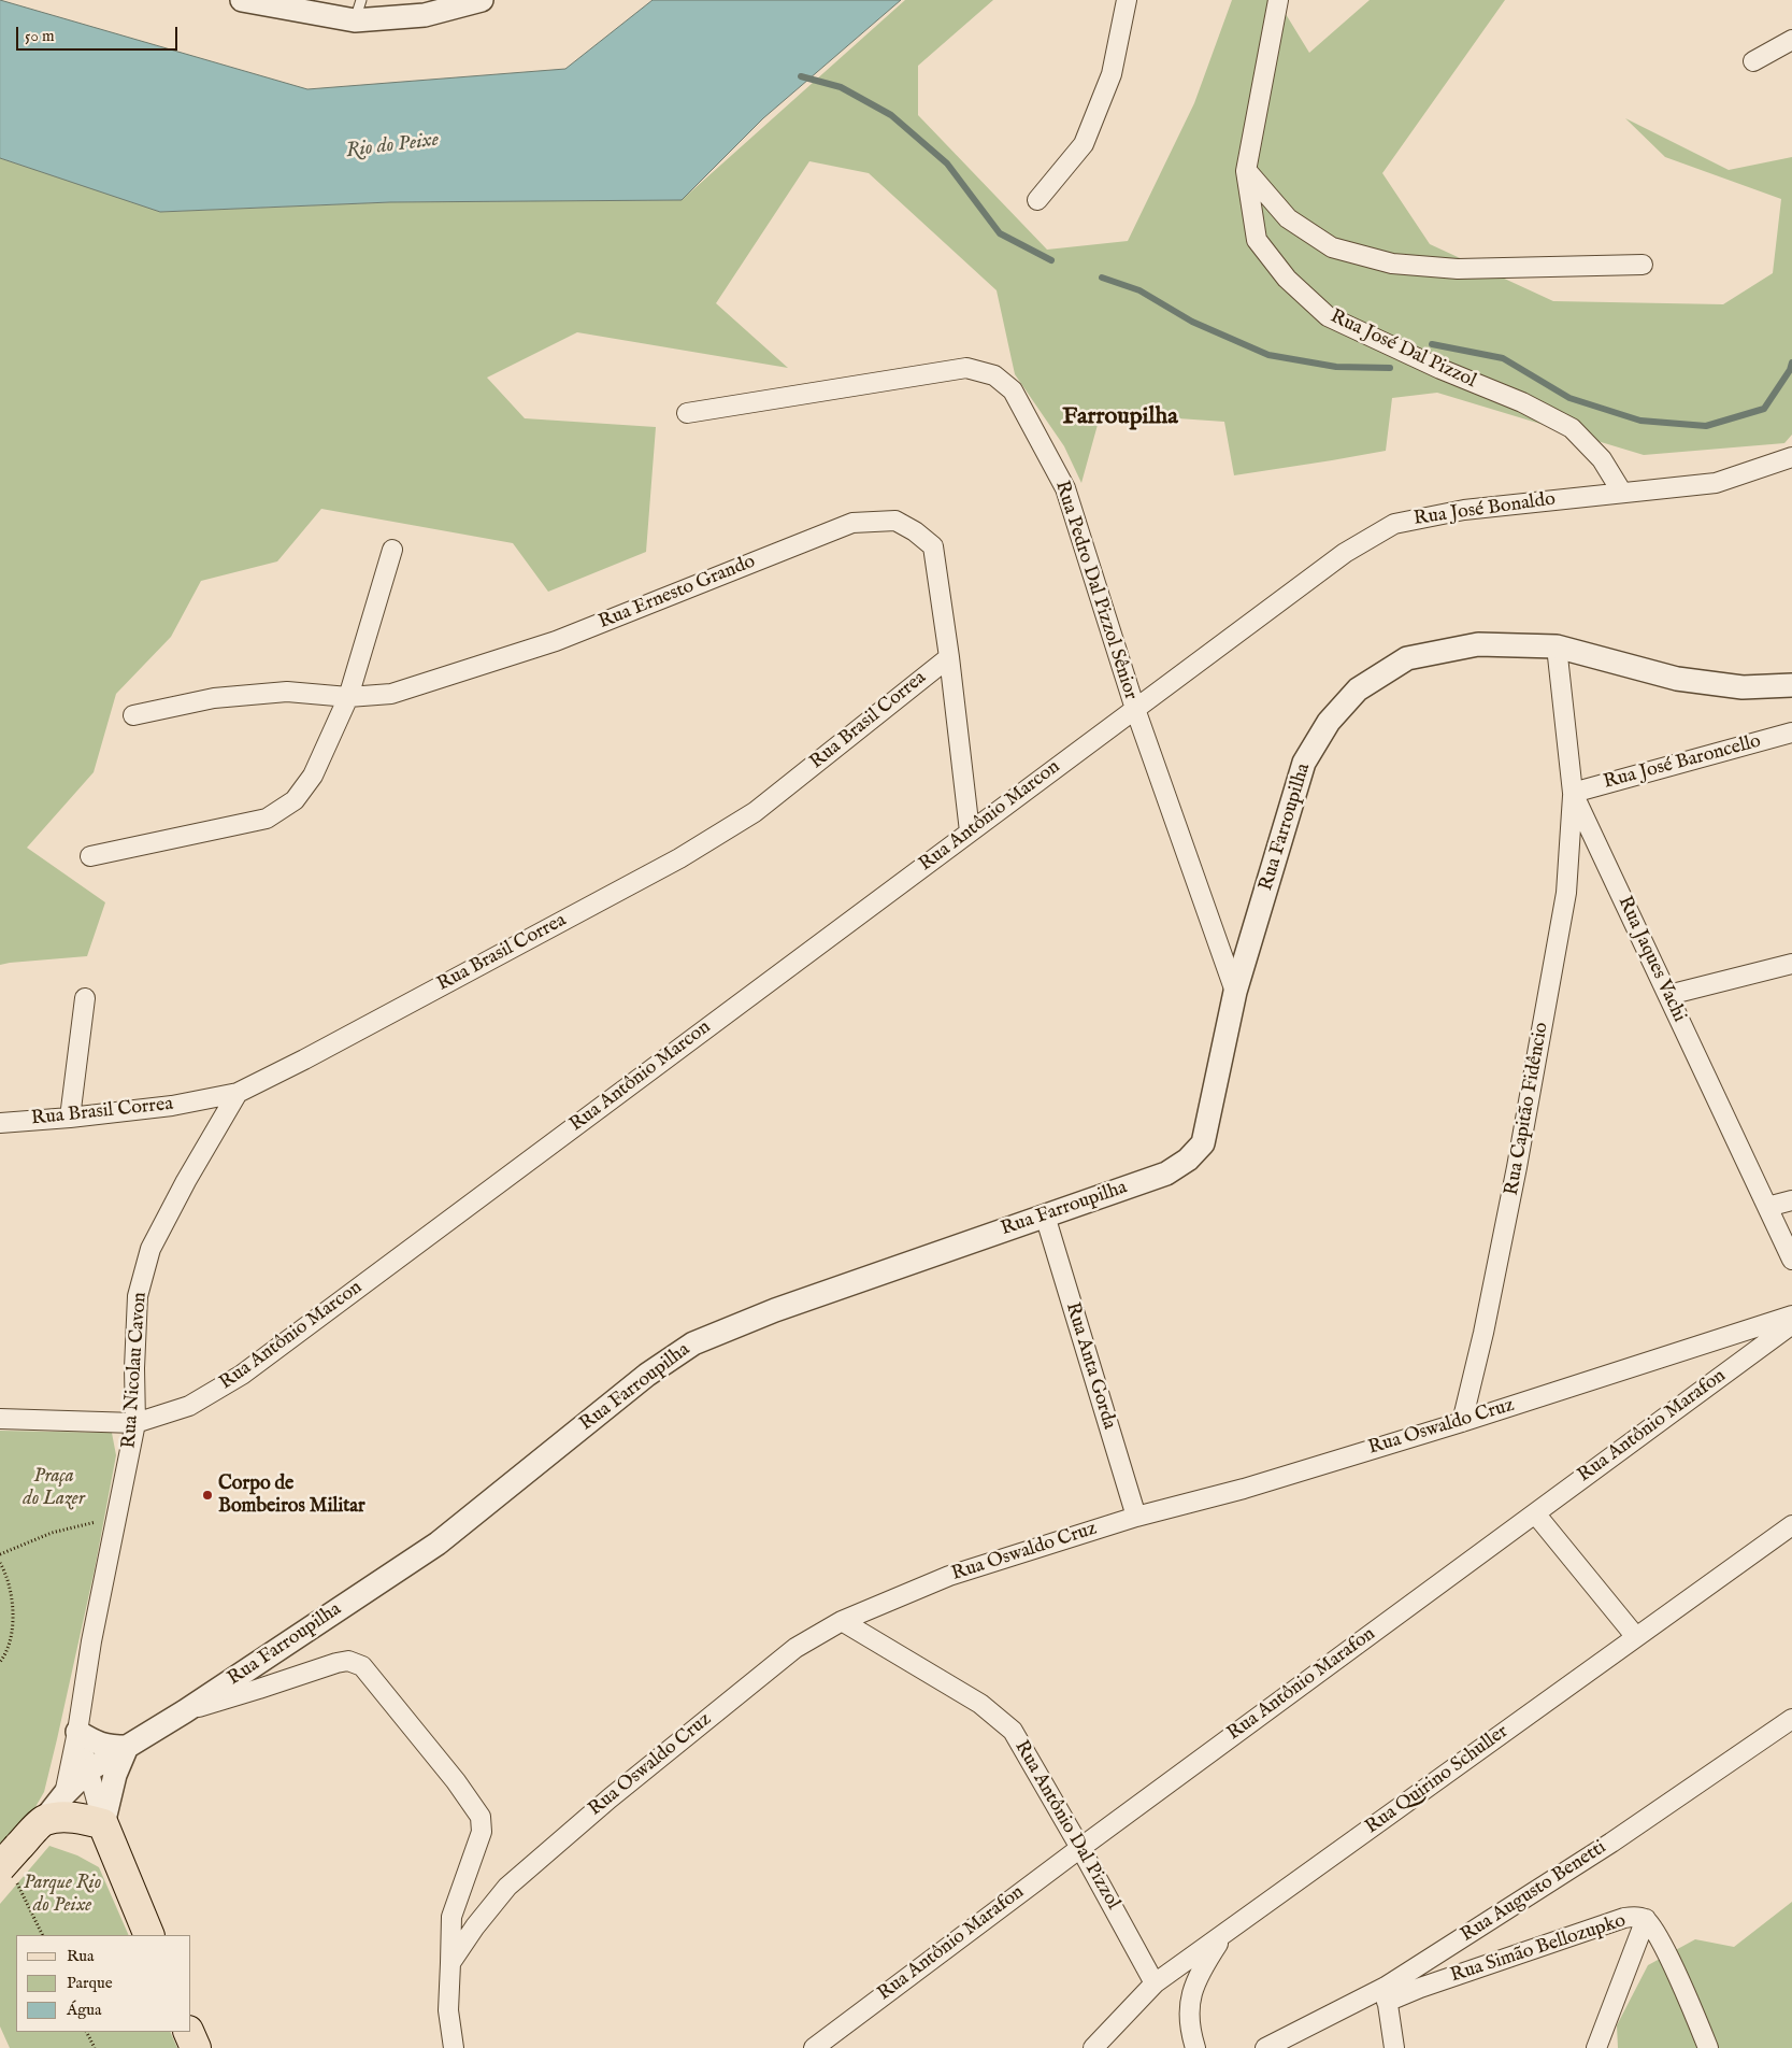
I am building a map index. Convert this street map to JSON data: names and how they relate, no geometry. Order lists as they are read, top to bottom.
{
  "streets": {
    "main road": ["Rua Farroupilha", "Rua Nicolau Cavon"],
    "street": [
      "Rua José Dal Pizzol",
      "Rua José Bonaldo",
      "Rua Pedro Dal Pizzol Sênior",
      "Rua Ernesto Grando",
      "Rua Brasil Correa",
      "Rua José Baroncello",
      "Rua Antônio Marcon",
      "Rua Jaques Vachi",
      "Rua Capitão Fidêncio",
      "Rua Anta Gorda",
      "Rua Antônio Marafon",
      "Rua Oswaldo Cruz",
      "Rua Quirino Schuller",
      "Rua Antônio Dal Pizzol",
      "Rua Augusto Benetti",
      "Rua Simão Bellozupko"
    ]
  },
  "crossings": [
    ["Rua José Dal Pizzol", "Rua José Bonaldo"],
    ["Rua José Bonaldo", "Rua Pedro Dal Pizzol Sênior"],
    ["Rua José Bonaldo", "Rua Antônio Marcon"],
    ["Rua Pedro Dal Pizzol Sênior", "Rua Antônio Marcon"],
    ["Rua Pedro Dal Pizzol Sênior", "Rua Farroupilha"],
    ["Rua Ernesto Grando", "Rua Brasil Correa"],
    ["Rua Ernesto Grando", "Rua Antônio Marcon"],
    ["Rua Brasil Correa", "Rua Nicolau Cavon"],
    ["Rua José Baroncello", "Rua Jaques Vachi"],
    ["Rua José Baroncello", "Rua Capitão Fidêncio"],
    ["Rua Antônio Marcon", "Rua Nicolau Cavon"],
    ["Rua Farroupilha", "Rua Jaques Vachi"],
    ["Rua Farroupilha", "Rua Anta Gorda"],
    ["Rua Farroupilha", "Rua Nicolau Cavon"],
    ["Rua Jaques Vachi", "Rua Capitão Fidêncio"],
    ["Rua Capitão Fidêncio", "Rua Oswaldo Cruz"],
    ["Rua Anta Gorda", "Rua Oswaldo Cruz"],
    ["Rua Antônio Marafon", "Rua Antônio Dal Pizzol"],
    ["Rua Oswaldo Cruz", "Rua Antônio Dal Pizzol"],
    ["Rua Quirino Schuller", "Rua Antônio Dal Pizzol"],
    ["Rua Augusto Benetti", "Rua Simão Bellozupko"]
  ],
  "districts": ["Farroupilha"],
  "water": ["Rio do Peixe"],
  "parks": ["Praça do Lazer", "Parque Rio do Peixe"],
  "places": ["Corpo de Bombeiros Militar"],
  "legend": ["Rua", "Parque", "Água"],
  "scale_bar": "50 m"
}
